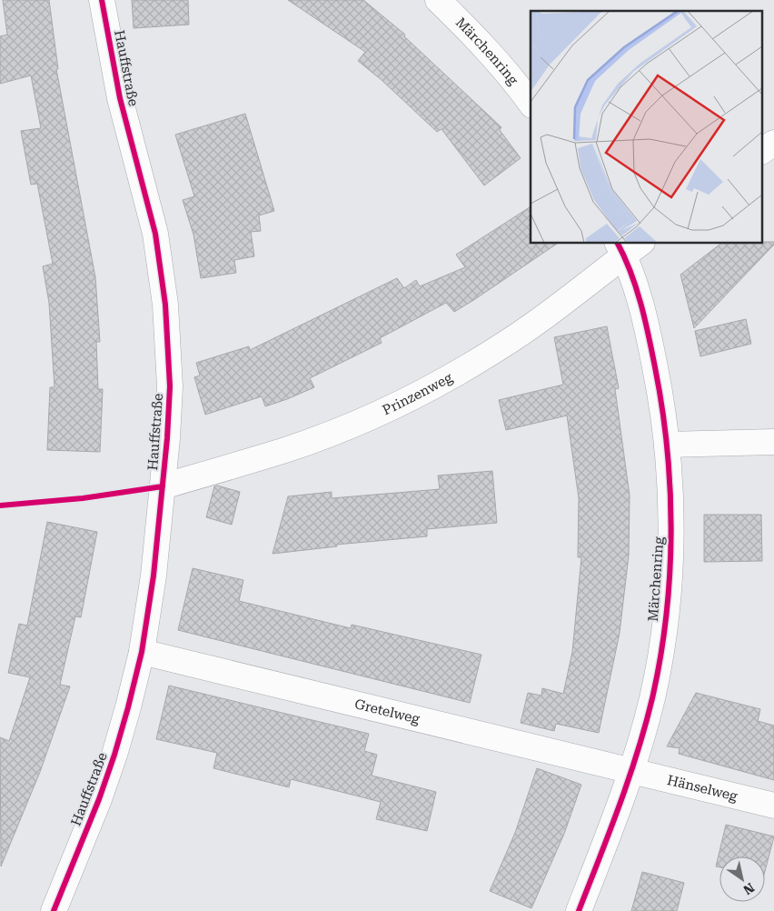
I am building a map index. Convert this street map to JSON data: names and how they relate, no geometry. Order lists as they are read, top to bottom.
{
  "streets": {
    "street": [
      "Märchenring",
      "Hauffstraße",
      "Prinzenweg",
      "Gretelweg",
      "Hänselweg"
    ]
  },
  "crossings": [
    ["Märchenring", "Prinzenweg"],
    ["Märchenring", "Gretelweg"],
    ["Märchenring", "Hänselweg"],
    ["Hauffstraße", "Prinzenweg"],
    ["Hauffstraße", "Gretelweg"],
    ["Gretelweg", "Hänselweg"]
  ],
  "north": "bottom right"
}
